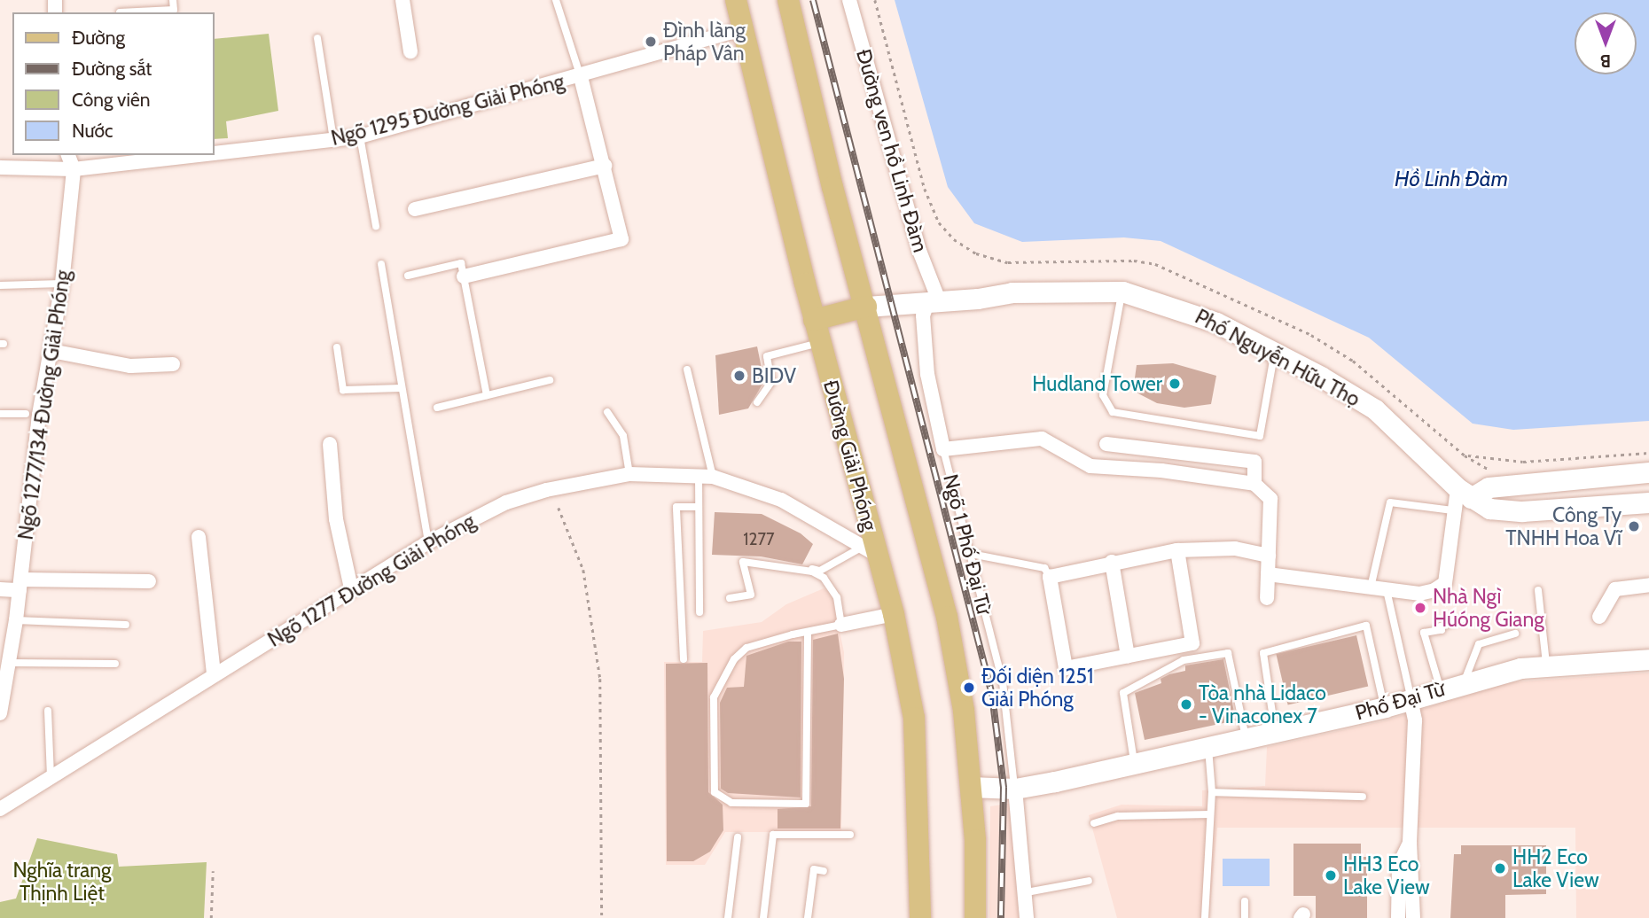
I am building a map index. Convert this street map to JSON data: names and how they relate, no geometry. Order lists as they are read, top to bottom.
{
  "streets": {
    "main road": ["Phố Nguyễn Hữu Thọ", "Đường Giải Phóng", "Phố Đại Từ"],
    "street": [
      "Ngõ 1295 Đường Giải Phóng",
      "Đường ven hồ Linh Đàm",
      "Ngõ 1277/134 Đường Giải Phóng",
      "Ngõ 1 Phố Đại Từ",
      "Ngõ 1277 Đường Giải Phóng"
    ]
  },
  "crossings": [
    ["Ngõ 1295 Đường Giải Phóng", "Ngõ 1277/134 Đường Giải Phóng"],
    ["Ngõ 1295 Đường Giải Phóng", "Đường Giải Phóng"],
    ["Đường ven hồ Linh Đàm", "Phố Nguyễn Hữu Thọ"],
    ["Đường ven hồ Linh Đàm", "Ngõ 1 Phố Đại Từ"],
    ["Phố Nguyễn Hữu Thọ", "Ngõ 1 Phố Đại Từ"],
    ["Đường Giải Phóng", "Ngõ 1277 Đường Giải Phóng"],
    ["Ngõ 1 Phố Đại Từ", "Phố Đại Từ"]
  ],
  "water": ["Hồ Linh Đàm"],
  "parks": ["Nghĩa trang Thịnh Liệt"],
  "places": [
    "Đình làng Pháp Vân",
    "BIDV",
    "Hudland Tower",
    "Công Ty TNHH Hoa Vĩ",
    "Nhà Ngì Húóng Giang",
    "Đối diện 1251 Giải Phóng",
    "Tòa nhà Lidaco - Vinaconex 7",
    "HH2 Eco Lake View",
    "HH3 Eco Lake View"
  ],
  "house_numbers": ["1277"],
  "legend": [
    "Đường",
    "Đường sắt",
    "Công viên",
    "Nước"
  ],
  "north": "bottom"
}
